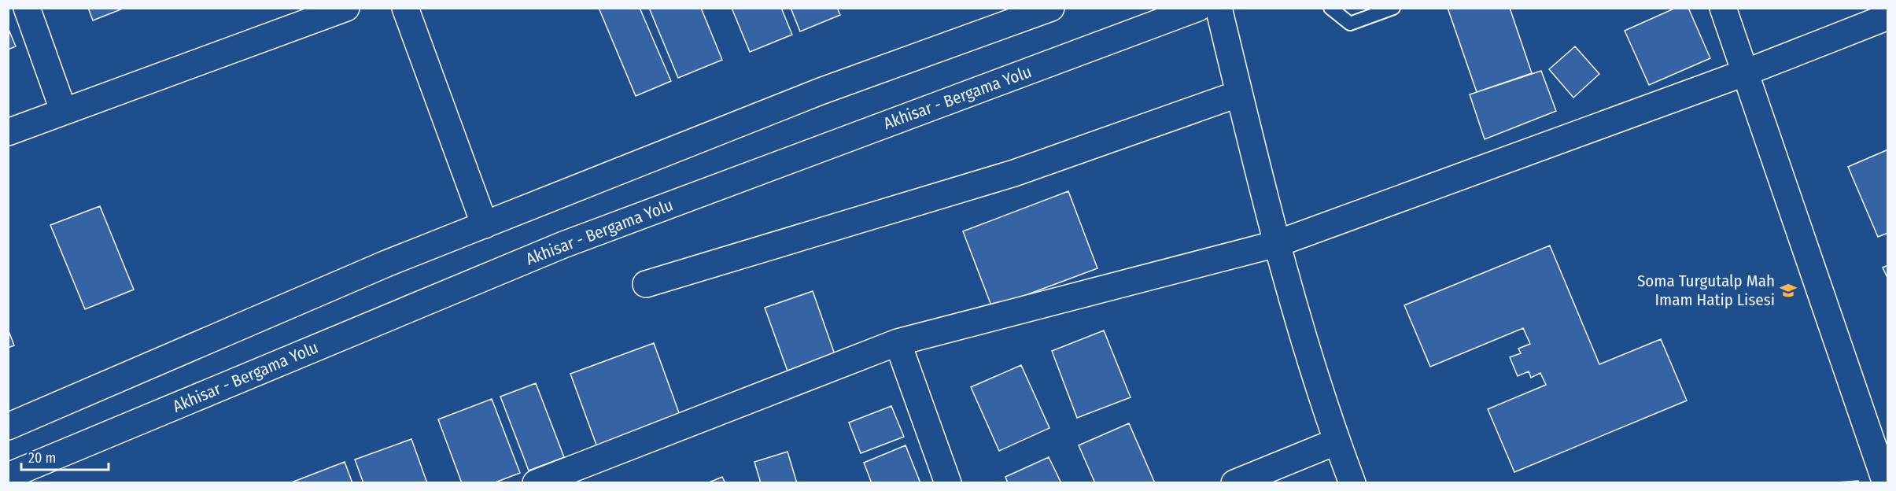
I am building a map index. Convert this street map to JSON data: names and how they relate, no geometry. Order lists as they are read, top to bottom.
{
  "streets": {
    "street": ["Akhisar - Bergama Yolu"]
  },
  "places": {
    "school or university": ["Soma Turgutalp Mah Imam Hatip Lisesi"]
  },
  "scale_bar": "20 m"
}
